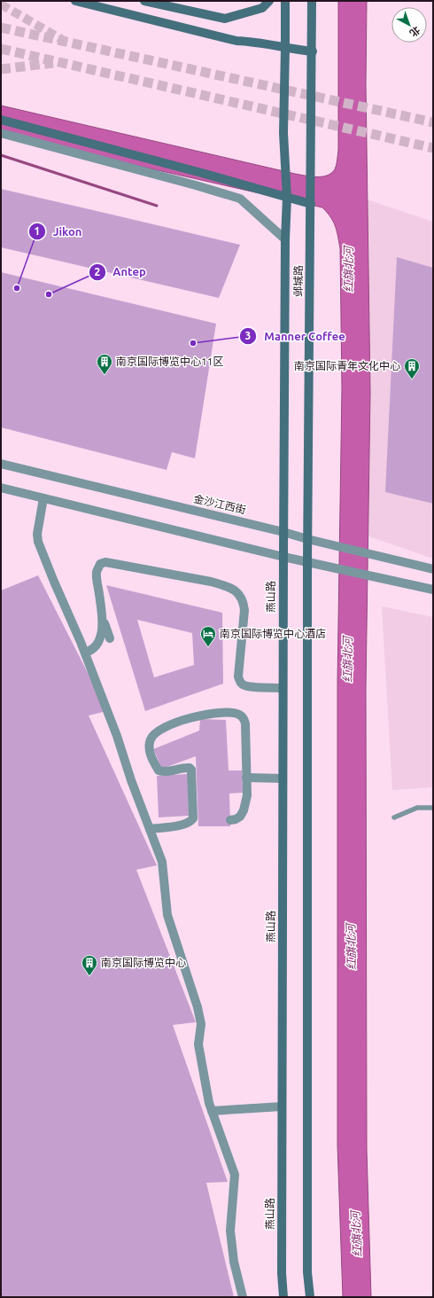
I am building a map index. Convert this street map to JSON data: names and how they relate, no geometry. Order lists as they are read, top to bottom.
{
  "streets": {
    "main road": ["邺城路", "燕山路"],
    "street": ["金沙江西街"]
  },
  "crossings": [
    ["邺城路", "金沙江西街"],
    ["邺城路", "燕山路"]
  ],
  "water": ["红旗北河"],
  "places": {
    "other": ["Jikon", "Antep", "Manner Coffee"],
    "building": ["南京国际博览中心11区", "南京国际青年文化中心", "南京国际博览中心"],
    "hotel": ["南京国际博览中心酒店"]
  },
  "north": "bottom right"
}
